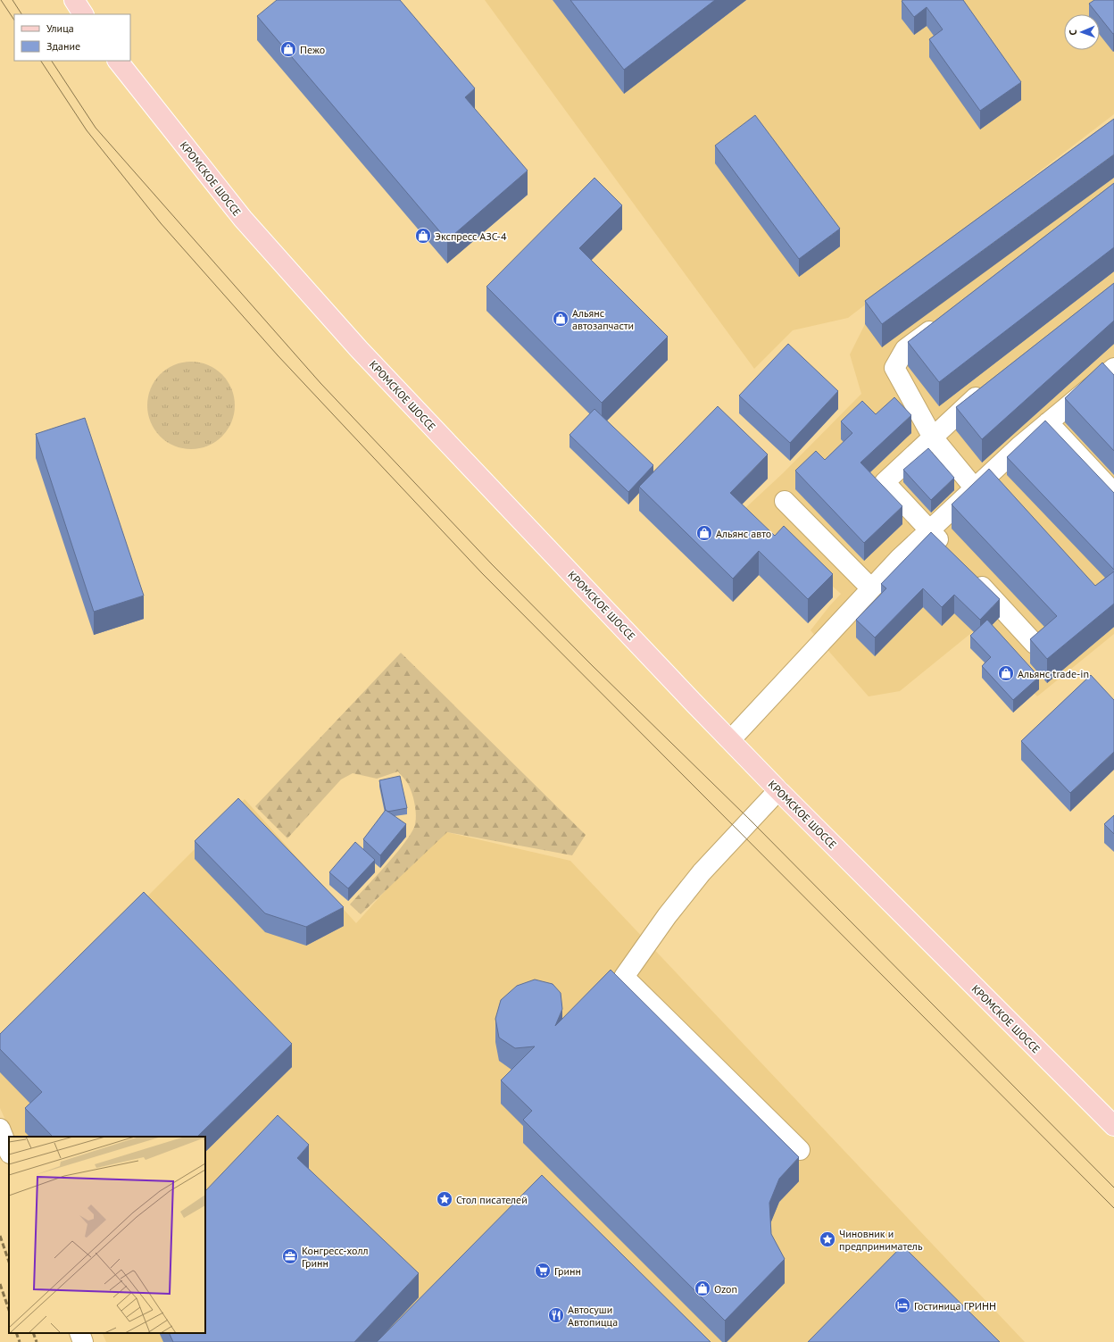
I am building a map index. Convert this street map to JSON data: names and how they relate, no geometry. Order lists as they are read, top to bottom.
{
  "streets": {
    "main road": ["КРОМСКОЕ ШОССЕ"]
  },
  "places": {
    "shop": [
      "Пежо",
      "Экспресс АЗС-4",
      "Альянс автозапчасти",
      "Альянс авто",
      "Альянс trade-in",
      "Ozon"
    ],
    "place": ["Стол писателей", "Чиновник и предприниматель"],
    "office": ["Конгресс-холл Гринн"],
    "supermarket": ["Гринн"],
    "hotel": ["Гостиница ГРИНН"],
    "restaurant": ["Автосуши Автопицца"]
  },
  "legend": ["Улица", "Здание"],
  "north": "left"
}
